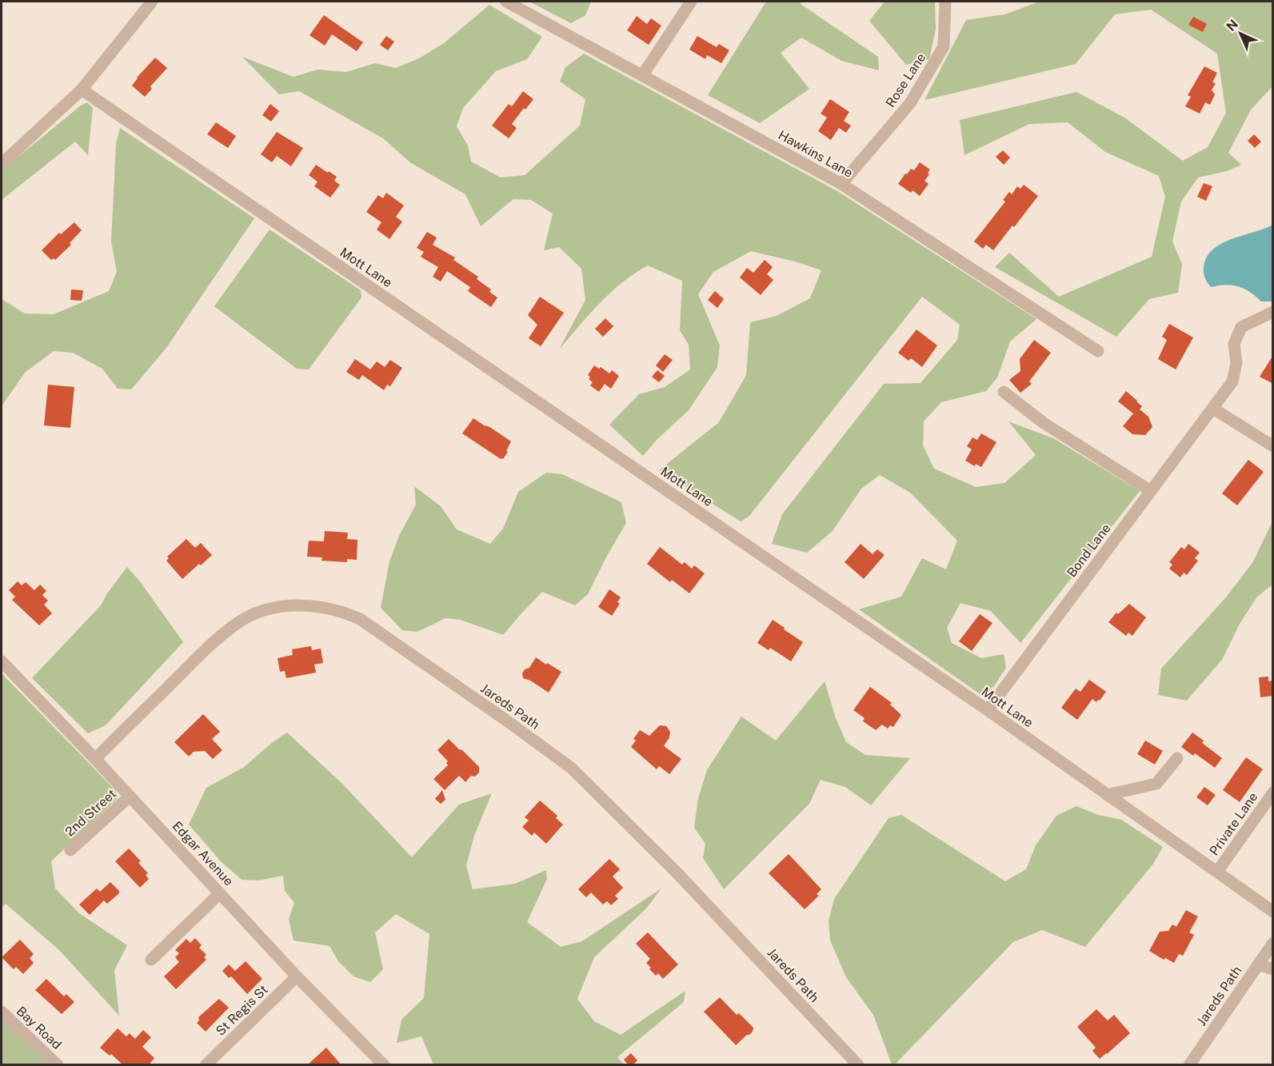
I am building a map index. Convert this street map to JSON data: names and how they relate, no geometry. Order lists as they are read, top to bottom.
{
  "streets": {
    "street": [
      "Rose Lane",
      "Hawkins Lane",
      "Mott Lane",
      "Bond Lane",
      "Jareds Path",
      "2nd Street",
      "Private Lane",
      "Edgar Avenue",
      "St Regis St",
      "Bay Road"
    ]
  },
  "crossings": [
    ["Rose Lane", "Hawkins Lane"],
    ["Mott Lane", "Bond Lane"],
    ["Mott Lane", "Private Lane"],
    ["Jareds Path", "Edgar Avenue"],
    ["2nd Street", "Edgar Avenue"],
    ["Edgar Avenue", "St Regis St"]
  ],
  "north": "top left"
}
